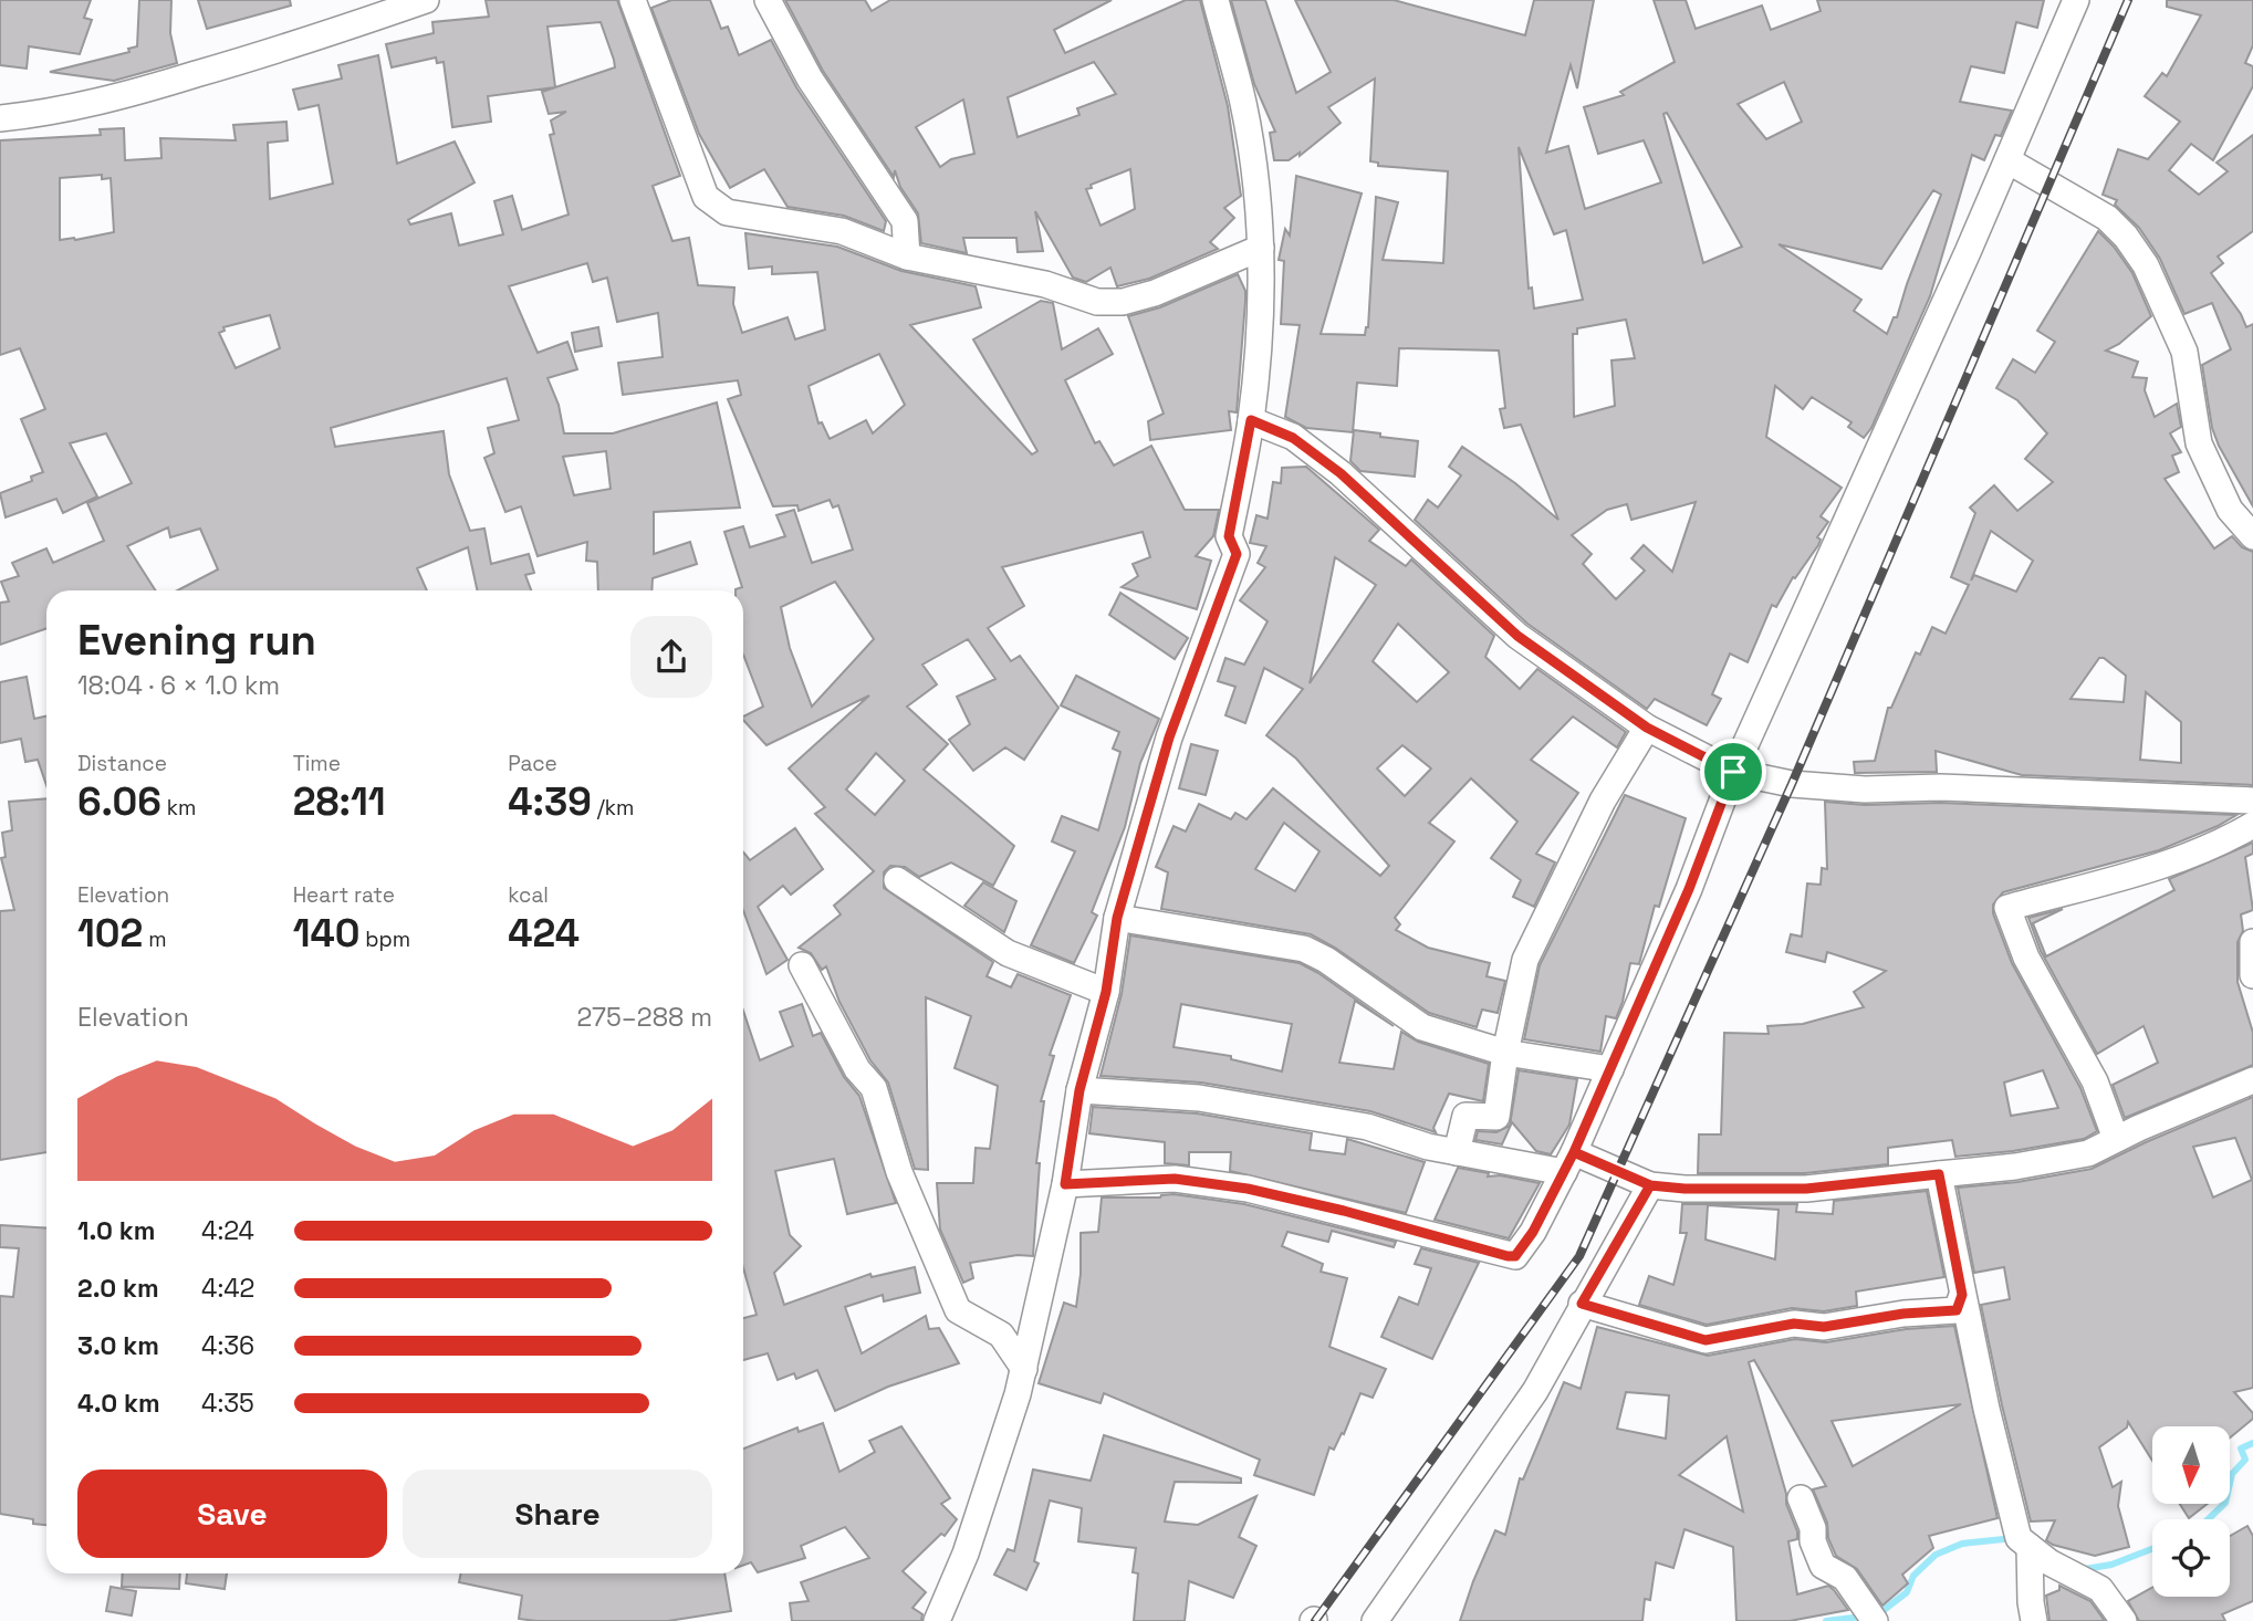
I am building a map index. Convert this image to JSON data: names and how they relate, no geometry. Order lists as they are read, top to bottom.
{
  "north": "bottom",
  "page": {
    "heading": ["Evening run", "18:04 · 6 × 1.0 km"],
    "stats": [
      ["Distance", "6.06 km"],
      ["Time", "28:11"],
      ["Pace", "4:39 /km"],
      ["Elevation", "102 m"],
      ["Heart rate", "140 bpm"],
      ["kcal", "424"]
    ],
    "chart": ["Elevation", "275–288 m"],
    "list": [
      {
        "name": "1.0 km",
        "note": "4:24"
      },
      {
        "name": "2.0 km",
        "note": "4:42"
      },
      {
        "name": "3.0 km",
        "note": "4:36"
      },
      {
        "name": "4.0 km",
        "note": "4:35"
      }
    ],
    "buttons": ["Save", "Share"]
  }
}
